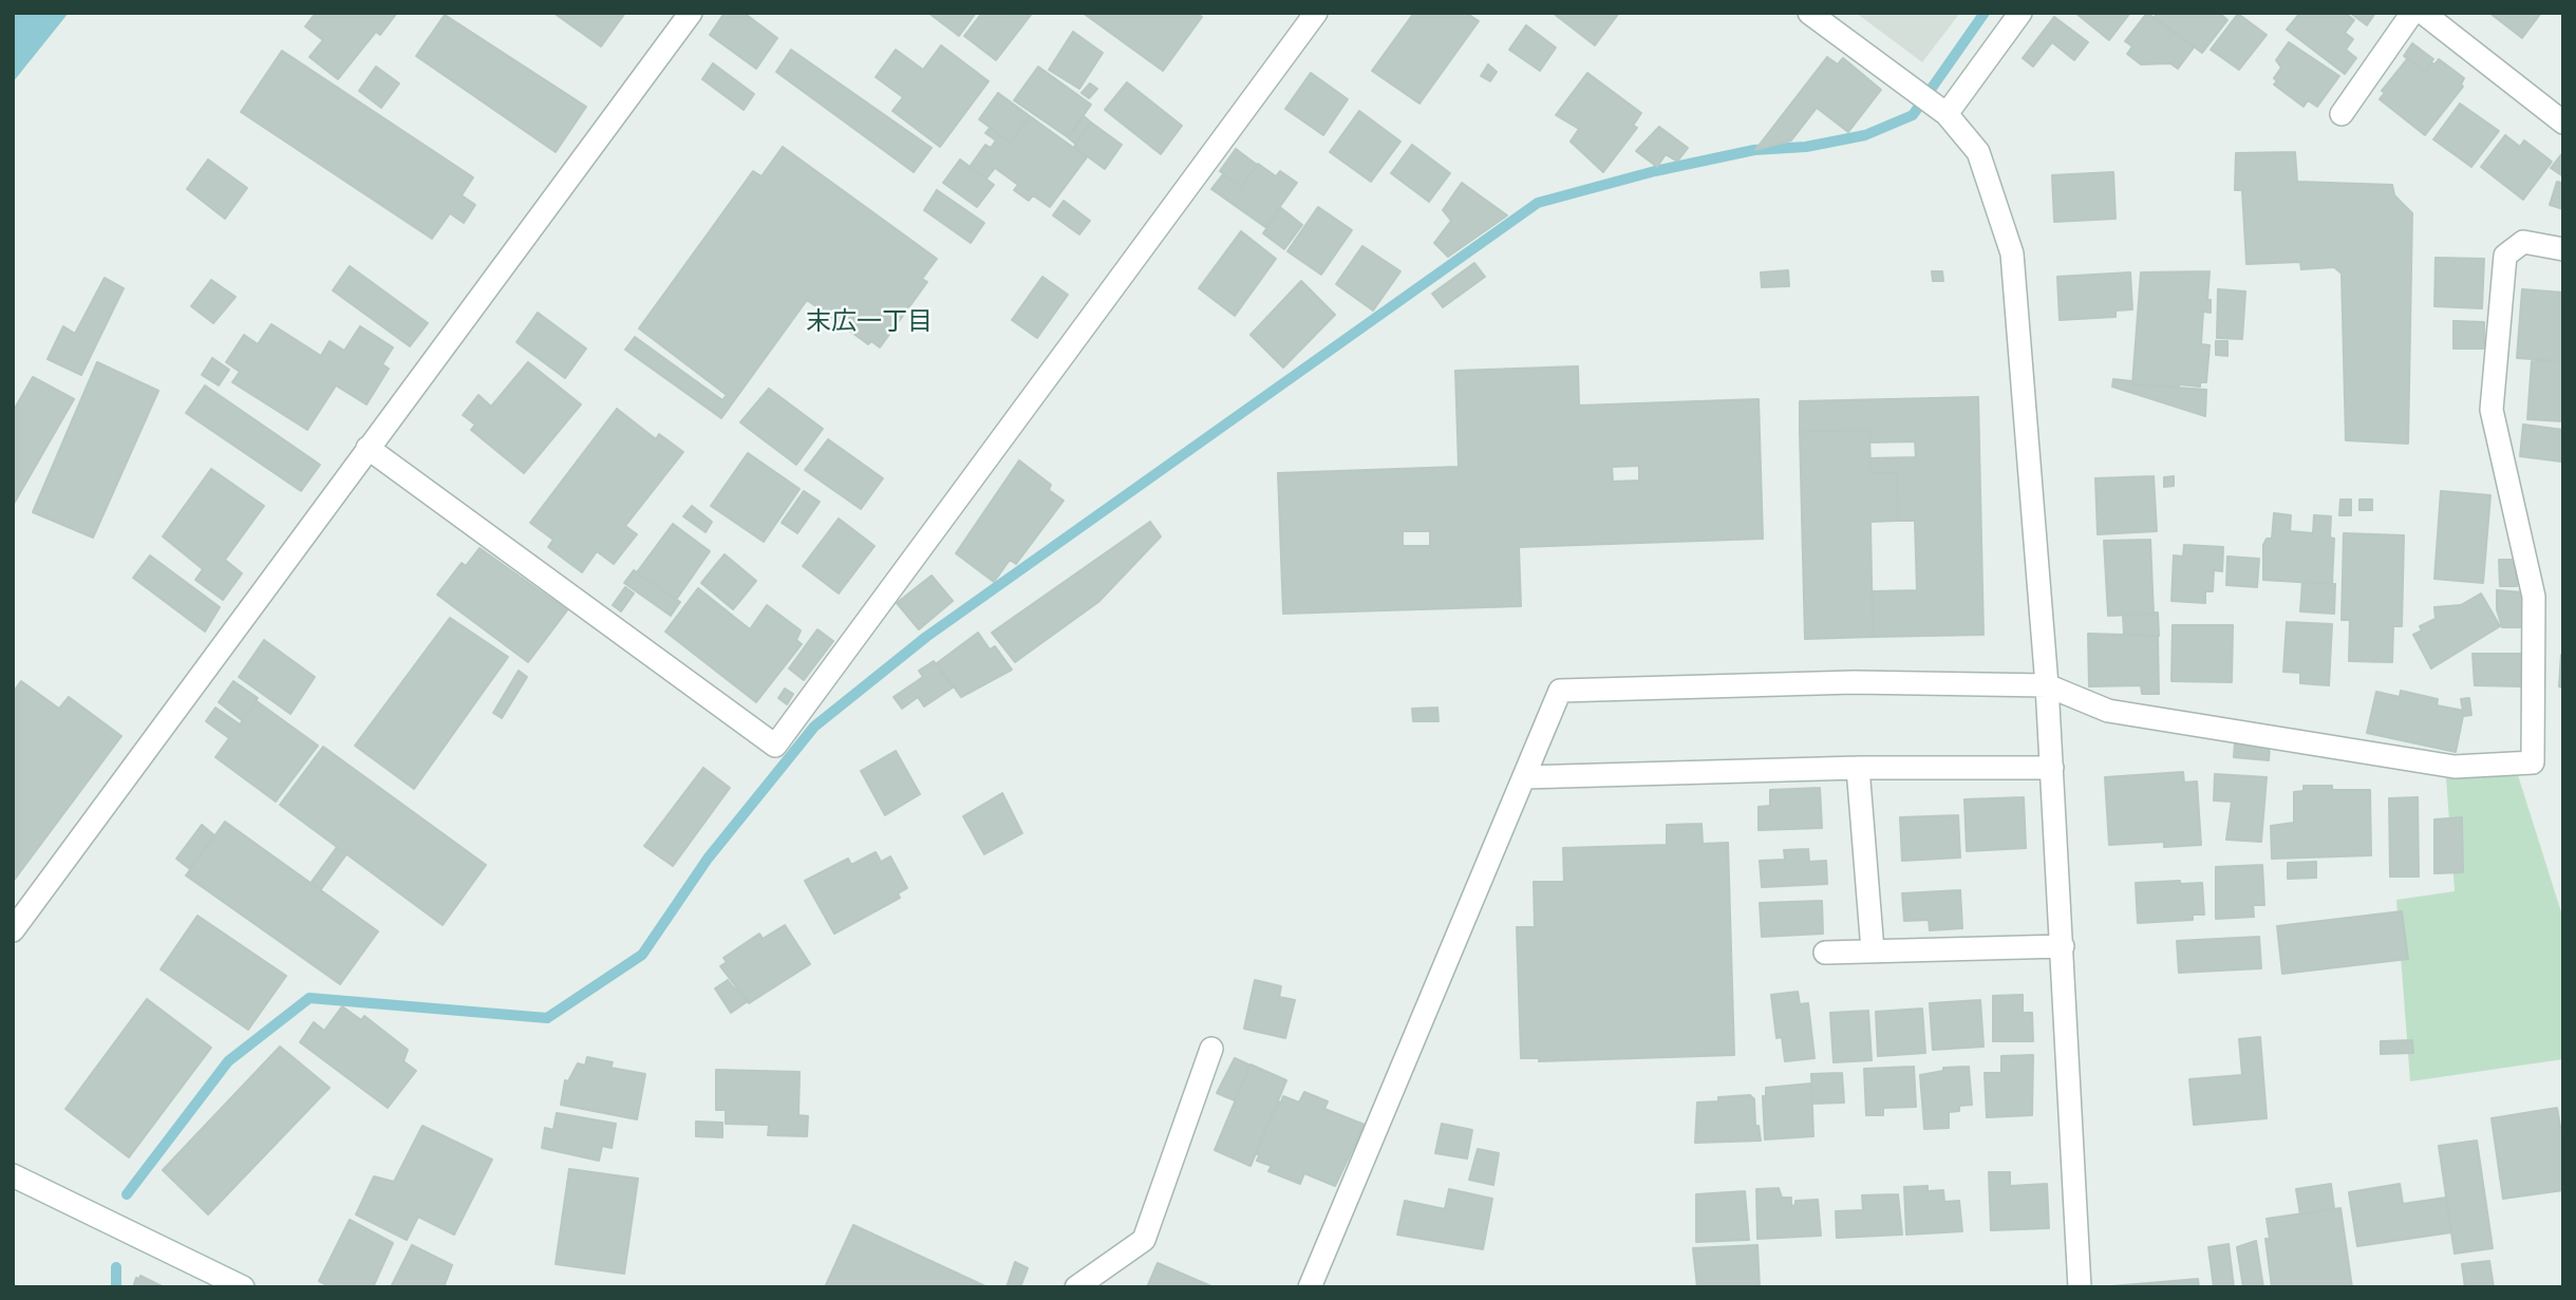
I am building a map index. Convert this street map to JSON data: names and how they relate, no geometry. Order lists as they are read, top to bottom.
{
  "districts": ["末広一丁目"]
}
